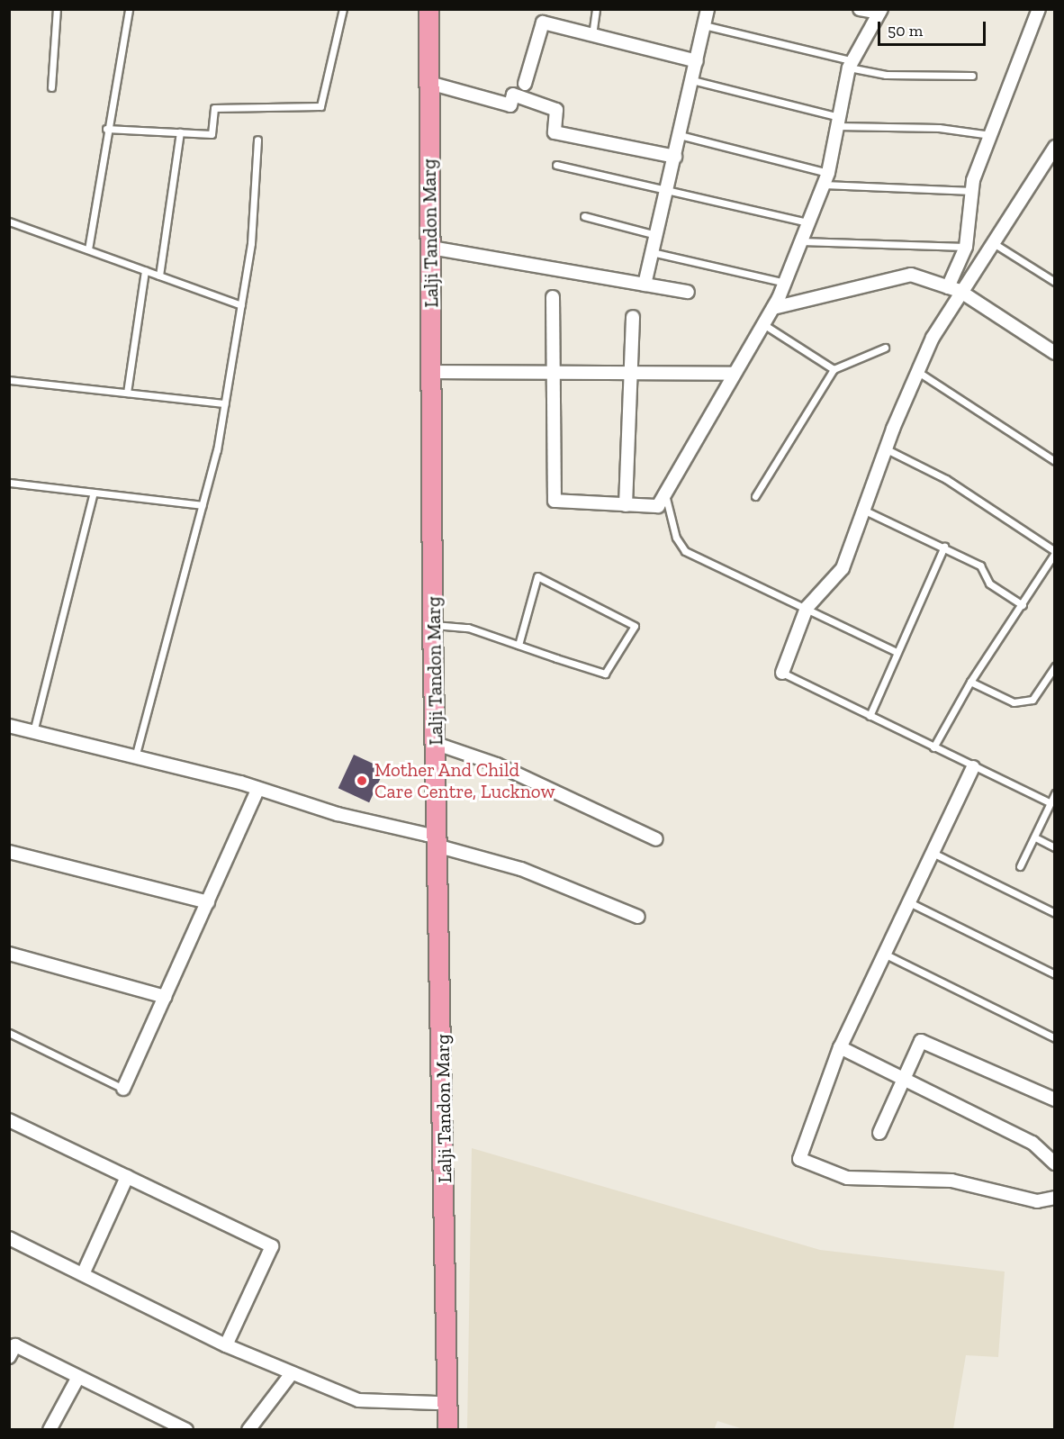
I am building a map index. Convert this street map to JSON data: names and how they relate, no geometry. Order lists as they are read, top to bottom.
{
  "streets": {
    "main road": ["Lalji Tandon Marg"]
  },
  "places": ["Mother And Child Care Centre, Lucknow"],
  "scale_bar": "50 m"
}
